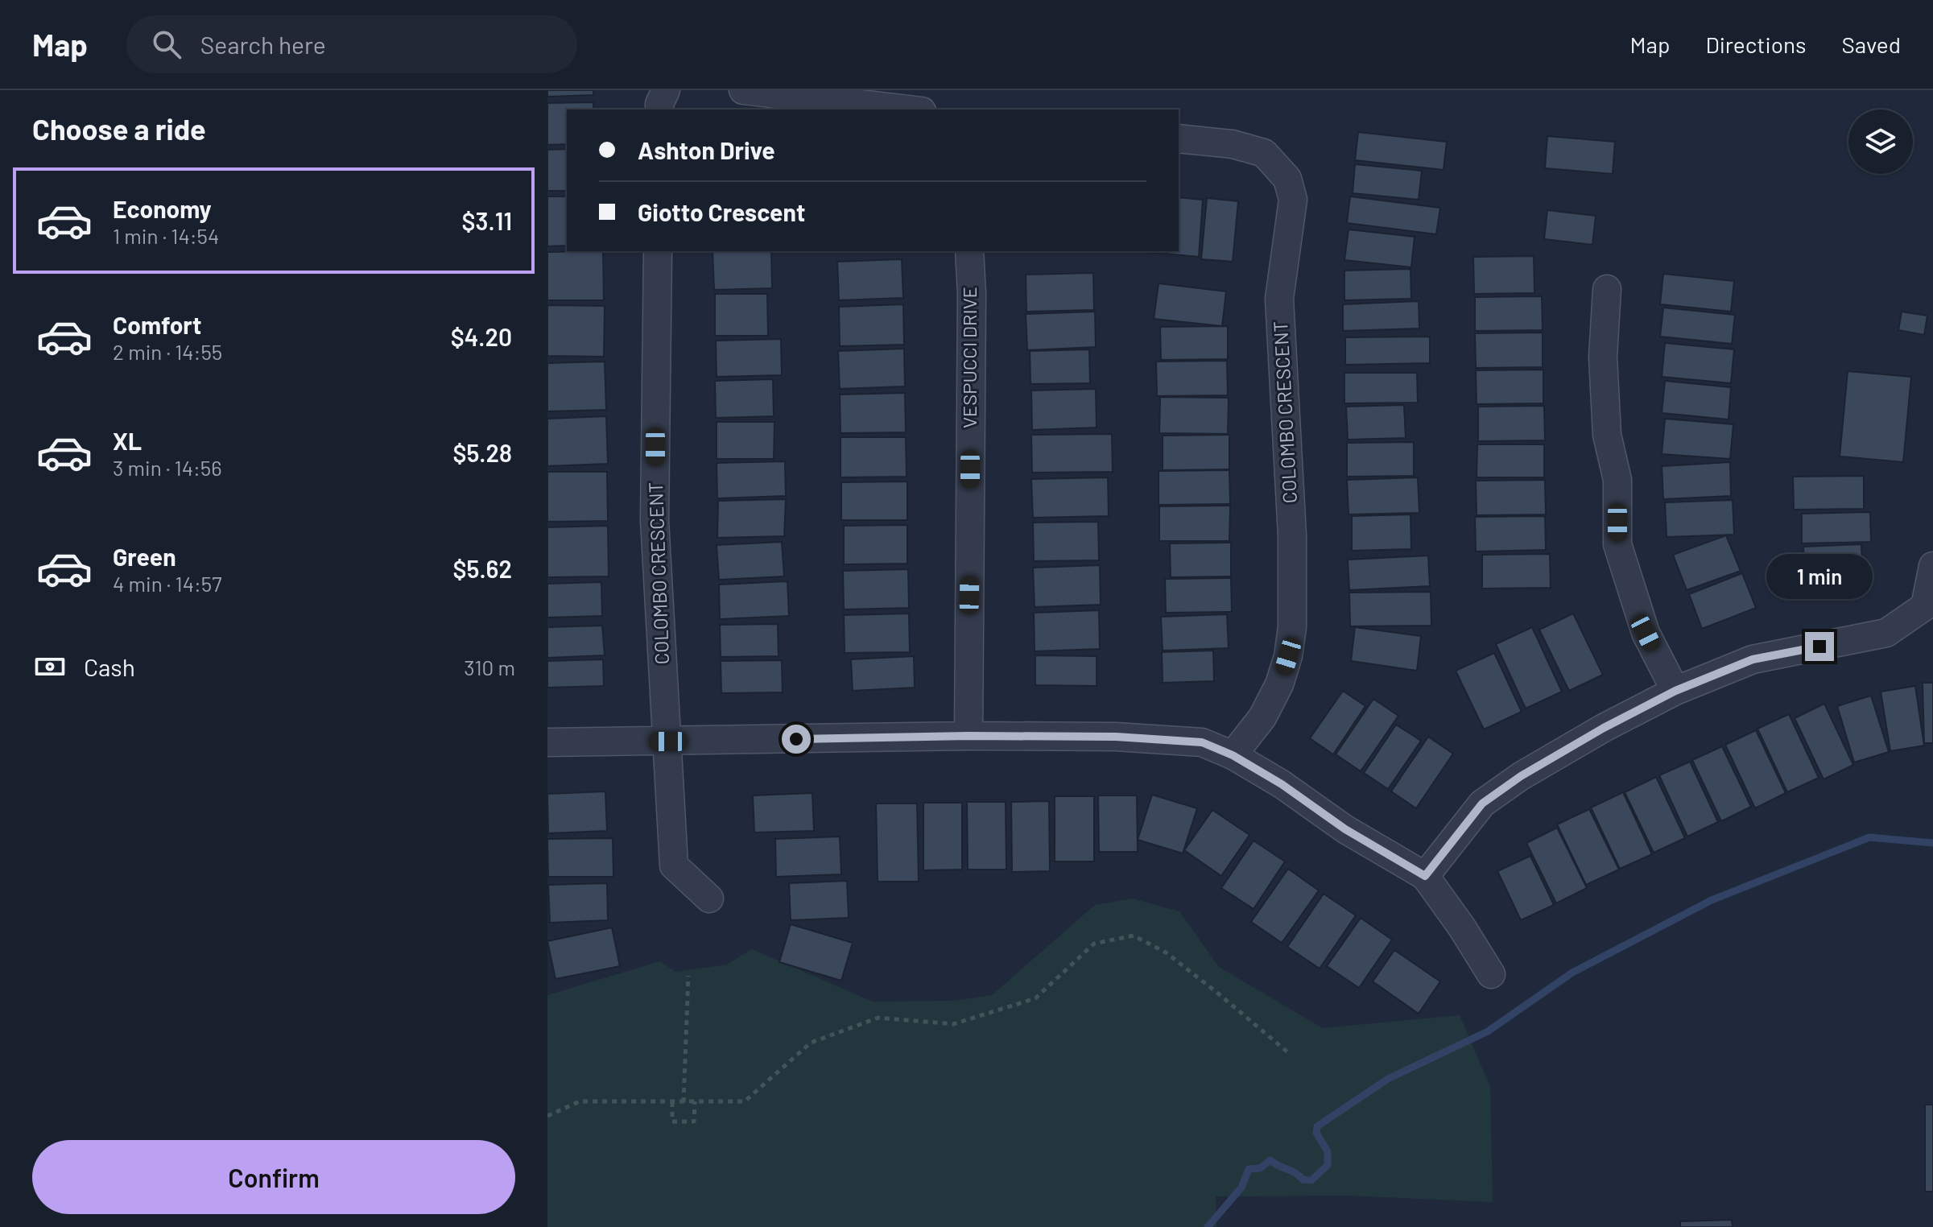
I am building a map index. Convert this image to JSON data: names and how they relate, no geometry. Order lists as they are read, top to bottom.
{
  "streets": {
    "street": ["VESPUCCI DRIVE", "COLOMBO CRESCENT"]
  },
  "page": {
    "header": "Map",
    "search": "Search here",
    "nav": ["Map", "Directions", "Saved"],
    "heading": "Choose a ride",
    "banner": ["Ashton Drive", "Giotto Crescent"],
    "list": [
      {
        "name": "Economy",
        "note": "1 min · 14:54",
        "value": "$3.11"
      },
      {
        "name": "Comfort",
        "note": "2 min · 14:55",
        "value": "$4.20"
      },
      {
        "name": "XL",
        "note": "3 min · 14:56",
        "value": "$5.28"
      },
      {
        "name": "Green",
        "note": "4 min · 14:57",
        "value": "$5.62"
      }
    ],
    "bubble": "1 min",
    "pay": ["Cash", "310 m"],
    "buttons": "Confirm"
  }
}
